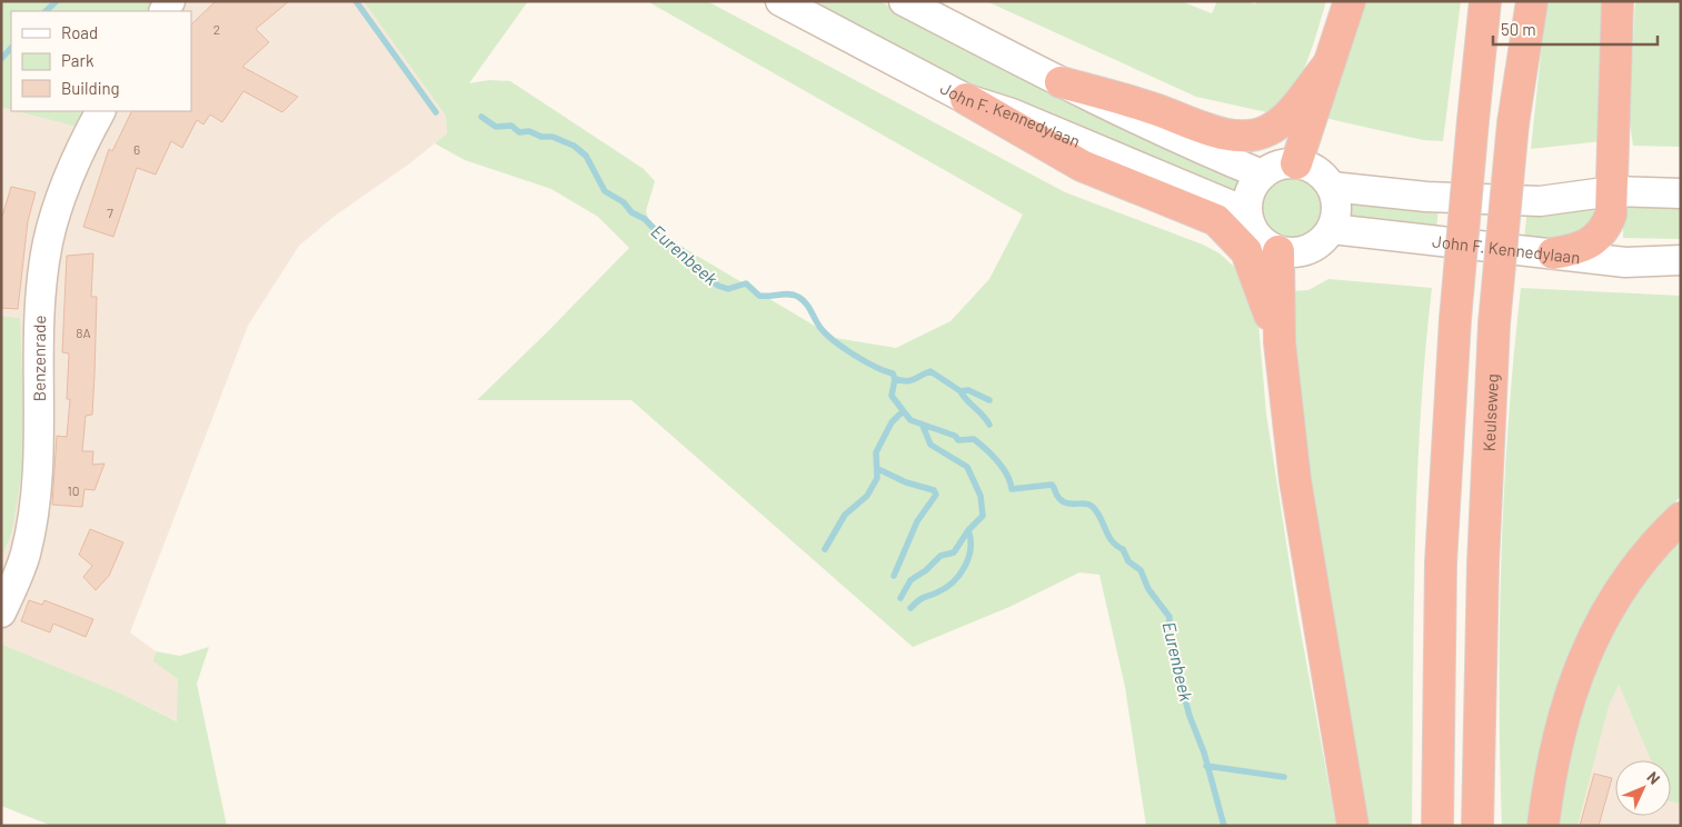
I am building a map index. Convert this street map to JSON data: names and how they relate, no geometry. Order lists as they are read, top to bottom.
{
  "streets": {
    "highway": ["Keulseweg"],
    "street": ["John F. Kennedylaan", "Benzenrade"]
  },
  "water": ["Eurenbeek"],
  "house_numbers": [
    "2",
    "6",
    "7",
    "8A",
    "10"
  ],
  "legend": ["Road", "Park", "Building"],
  "scale_bar": "50 m",
  "north": "top right"
}
